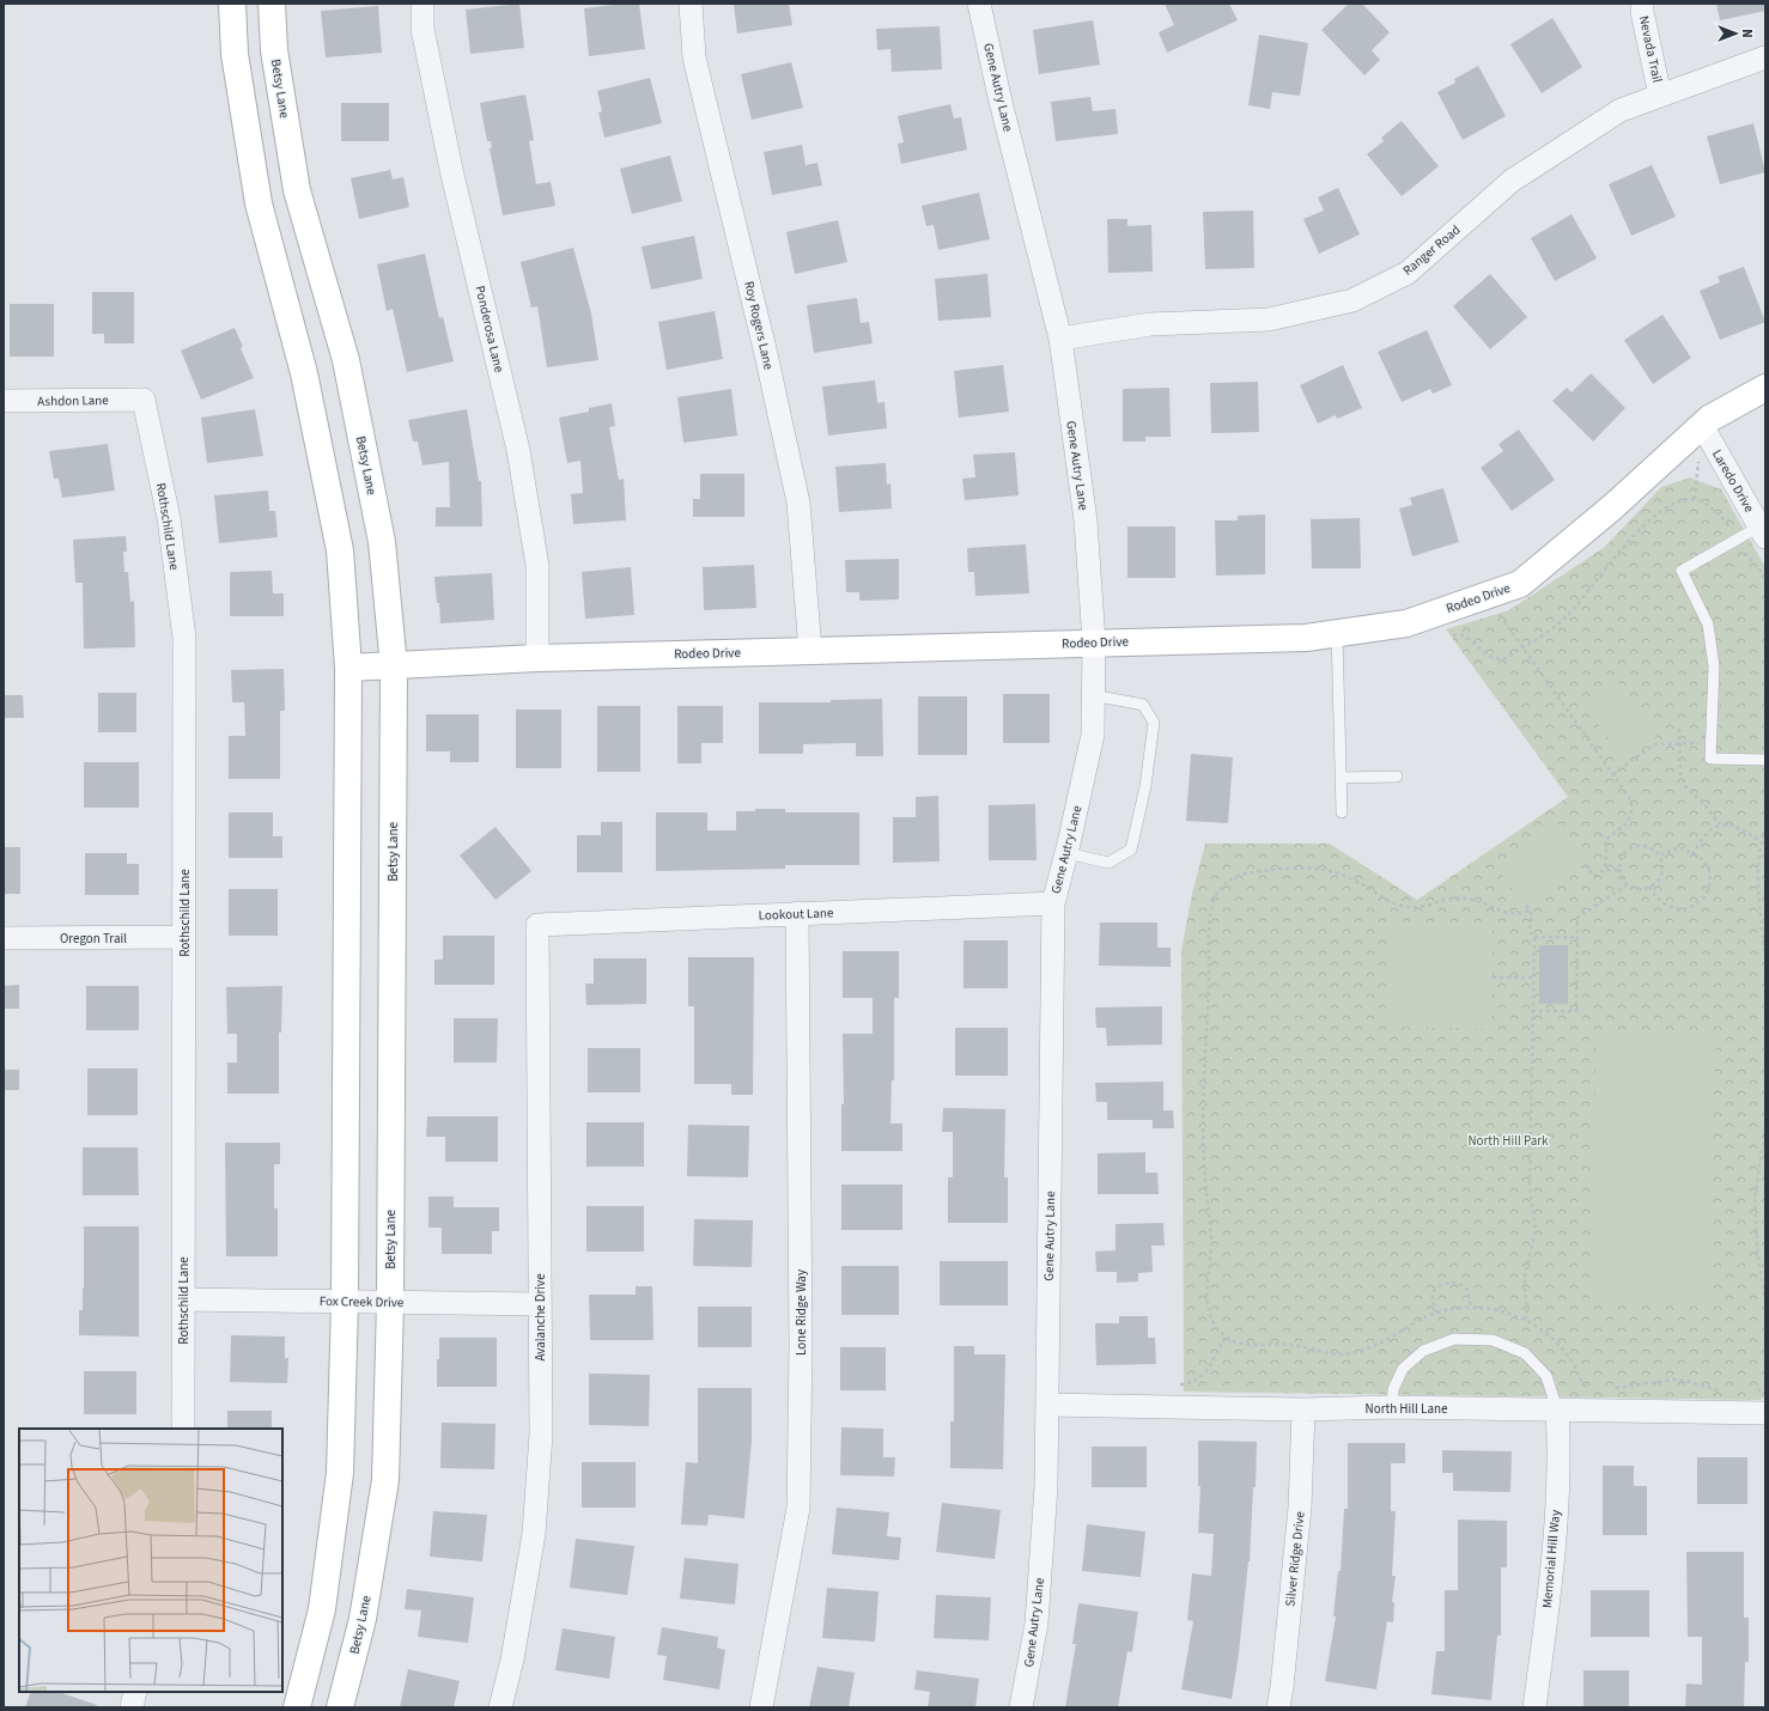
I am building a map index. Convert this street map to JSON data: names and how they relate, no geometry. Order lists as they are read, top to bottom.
{
  "streets": {
    "main road": ["Betsy Lane", "Rodeo Drive"],
    "street": [
      "Nevada Trail",
      "Gene Autry Lane",
      "Ranger Road",
      "Roy Rogers Lane",
      "Ponderosa Lane",
      "Ashdon Lane",
      "Laredo Drive",
      "Rothschild Lane",
      "Lookout Lane",
      "Oregon Trail",
      "Fox Creek Drive",
      "Lone Ridge Way",
      "Avalanche Drive",
      "North Hill Lane",
      "Silver Ridge Drive",
      "Memorial Hill Way"
    ]
  },
  "crossings": [
    ["Nevada Trail", "Ranger Road"],
    ["Gene Autry Lane", "Ranger Road"],
    ["Gene Autry Lane", "Rodeo Drive"],
    ["Gene Autry Lane", "Lookout Lane"],
    ["Gene Autry Lane", "North Hill Lane"],
    ["Betsy Lane", "Rodeo Drive"],
    ["Betsy Lane", "Fox Creek Drive"],
    ["Roy Rogers Lane", "Rodeo Drive"],
    ["Ponderosa Lane", "Rodeo Drive"],
    ["Ashdon Lane", "Rothschild Lane"],
    ["Laredo Drive", "Rodeo Drive"],
    ["Rothschild Lane", "Oregon Trail"],
    ["Rothschild Lane", "Fox Creek Drive"],
    ["Lookout Lane", "Lone Ridge Way"],
    ["Lookout Lane", "Avalanche Drive"],
    ["Fox Creek Drive", "Avalanche Drive"],
    ["North Hill Lane", "Silver Ridge Drive"],
    ["North Hill Lane", "Memorial Hill Way"]
  ],
  "parks": ["North Hill Park"],
  "north": "right"
}
